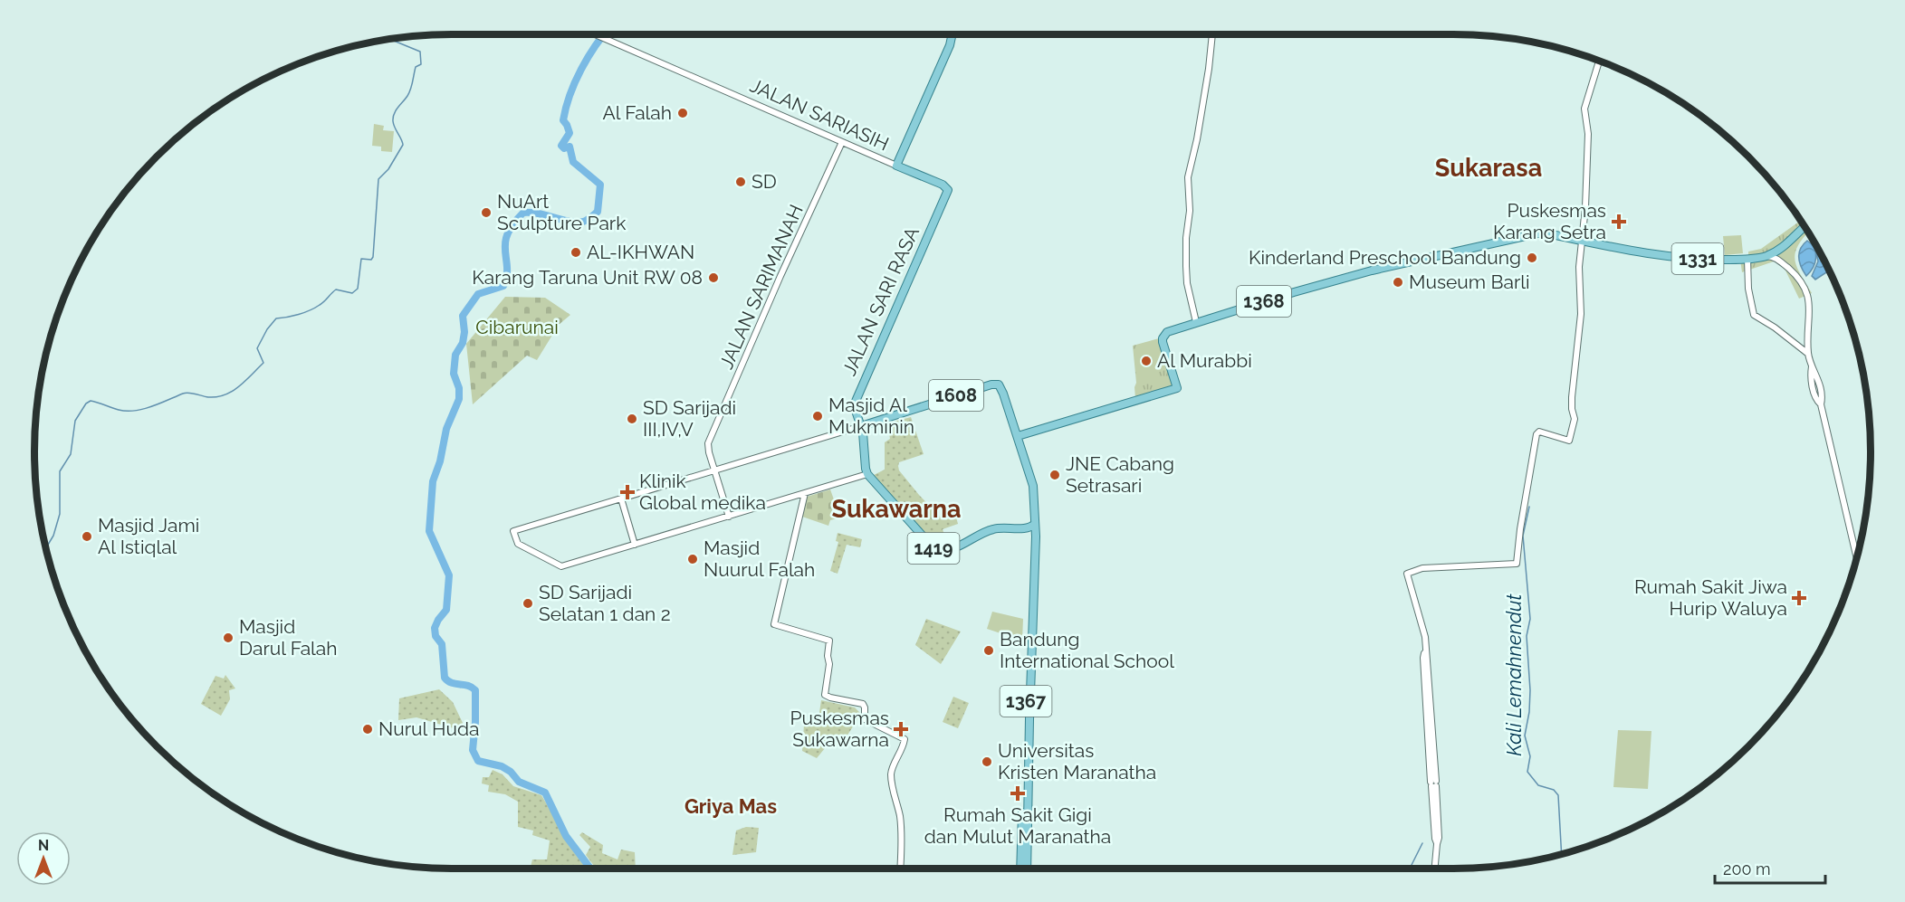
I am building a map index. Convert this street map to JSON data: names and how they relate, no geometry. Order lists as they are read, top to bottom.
{
  "streets": {
    "main road": [
      "JALAN SARIASIH",
      "1331",
      "JALAN SARI RASA",
      "1368",
      "1608",
      "1419",
      "1367"
    ],
    "street": ["JALAN SARIMANAH"]
  },
  "crossings": [
    ["JALAN SARIASIH", "JALAN SARIMANAH"],
    ["JALAN SARIASIH", "JALAN SARI RASA"],
    ["1331", "1368"],
    ["JALAN SARI RASA", "1608"],
    ["JALAN SARI RASA", "1419"],
    ["1368", "1608"],
    ["1368", "1367"],
    ["1608", "1367"],
    ["1419", "1367"]
  ],
  "districts": ["Sukarasa", "Sukawarna", "Griya Mas"],
  "water": ["Kali Lemahnendut"],
  "parks": ["Cibarunai"],
  "places": {
    "other": [
      "Al Falah",
      "SD",
      "NuArt Sculpture Park",
      "AL-IKHWAN",
      "Kinderland Preschool Bandung",
      "Karang Taruna Unit RW 08",
      "Museum Barli",
      "Al Murabbi",
      "Masjid Al Mukminin",
      "SD Sarijadi III,IV,V",
      "JNE Cabang Setrasari",
      "Masjid Jami Al Istiqlal",
      "Masjid Nuurul Falah",
      "SD Sarijadi Selatan 1 dan 2",
      "Masjid Darul Falah",
      "Bandung International School",
      "Nurul Huda",
      "Universitas Kristen Maranatha"
    ],
    "health": [
      "Puskesmas Karang Setra",
      "Klinik Global medika",
      "Rumah Sakit Jiwa Hurip Waluya",
      "Puskesmas Sukawarna",
      "Rumah Sakit Gigi dan Mulut Maranatha"
    ]
  },
  "scale_bar": "200 m",
  "north": "top"
}
